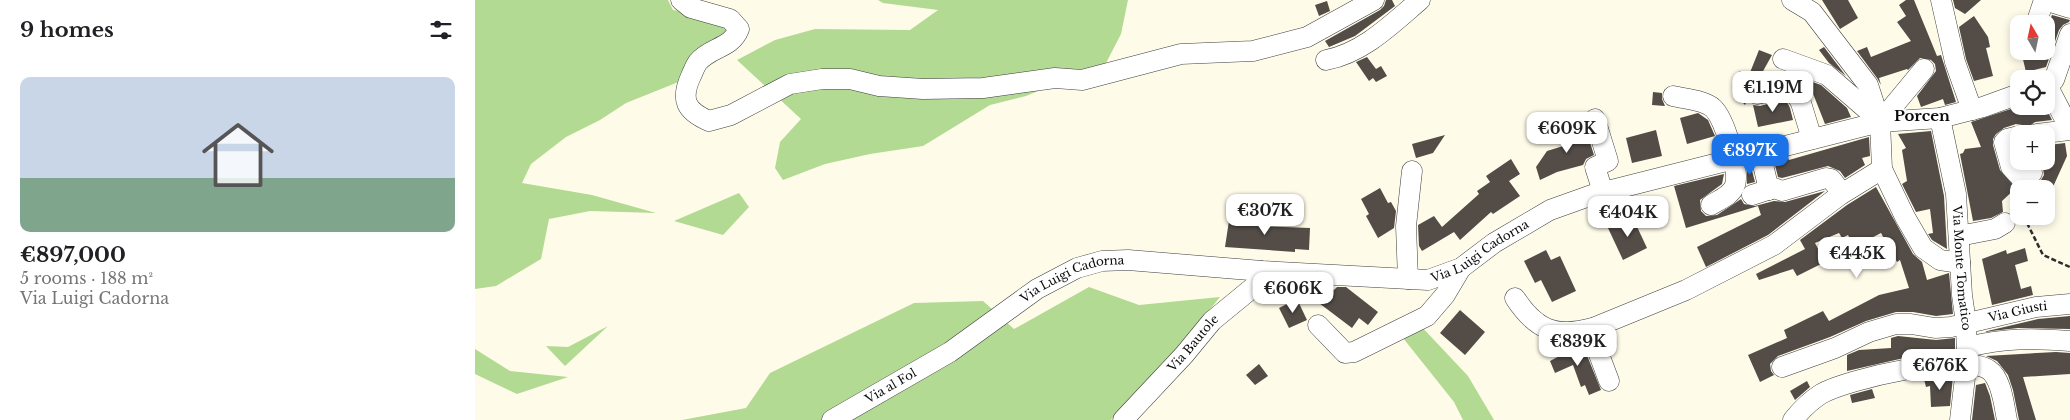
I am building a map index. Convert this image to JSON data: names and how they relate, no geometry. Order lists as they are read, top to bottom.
{
  "streets": {
    "street": [
      "Via Luigi Cadorna",
      "Via Monte Tomatico",
      "Via Giusti",
      "Via Bautole",
      "Via al Fol"
    ]
  },
  "crossings": [
    ["Via Luigi Cadorna", "Via Monte Tomatico"],
    ["Via Luigi Cadorna", "Via Bautole"],
    ["Via Luigi Cadorna", "Via al Fol"],
    ["Via Monte Tomatico", "Via Giusti"]
  ],
  "districts": ["Porcen"],
  "north": "top",
  "page": {
    "heading": "9 homes",
    "map_buttons": ["+", "−"],
    "list": [
      {
        "name": "€897,000",
        "note": "5 rooms · 188 m² · Via Luigi Cadorna"
      }
    ],
    "price": [
      "€1.19M",
      "€609K",
      "€897K",
      "€307K",
      "€404K",
      "€445K",
      "€606K",
      "€839K",
      "€676K"
    ]
  }
}
